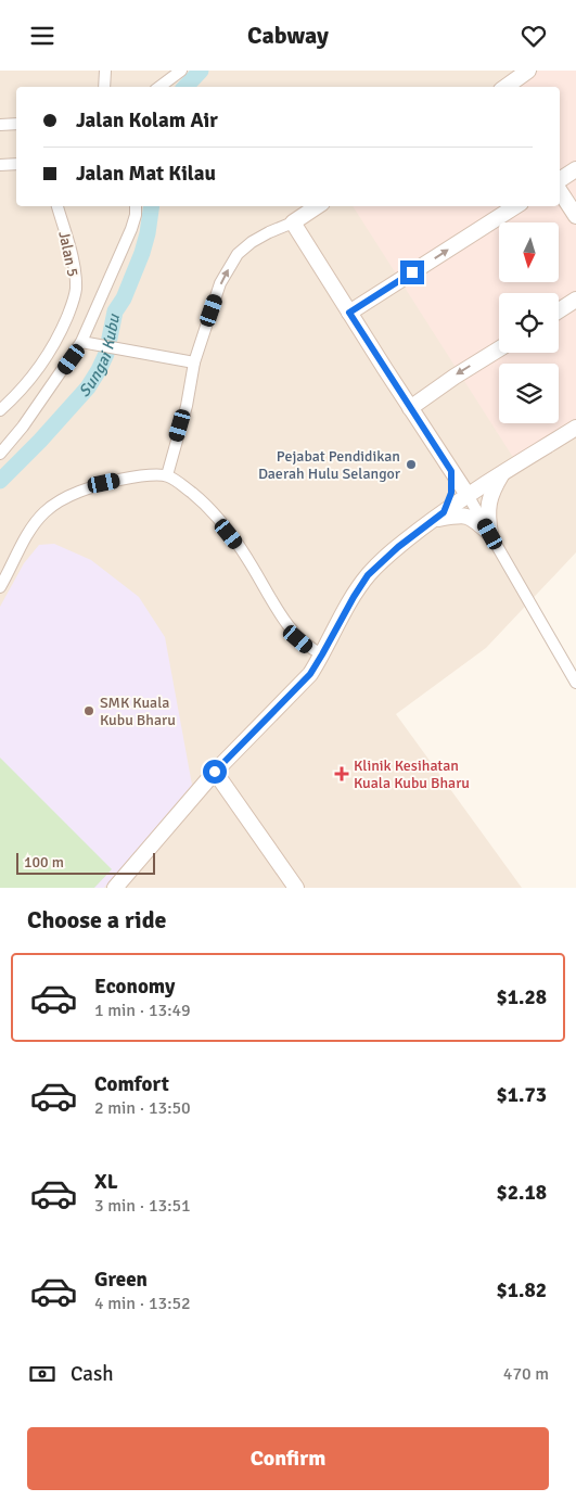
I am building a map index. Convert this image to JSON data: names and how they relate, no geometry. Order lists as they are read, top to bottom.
{
  "streets": {
    "street": ["Jalan 5"]
  },
  "water": ["Sungai Kubu"],
  "places": {
    "other": ["Pejabat Pendidikan Daerah Hulu Selangor", "SMK Kuala Kubu Bharu"],
    "health": ["Klinik Kesihatan Kuala Kubu Bharu"]
  },
  "scale_bar": "100 m",
  "north": "bottom",
  "page": {
    "header": "Cabway",
    "banner": ["Jalan Kolam Air", "Jalan Mat Kilau"],
    "scale": "100 m",
    "heading": "Choose a ride",
    "list": [
      {
        "name": "Economy",
        "note": "1 min · 13:49",
        "value": "$1.28"
      },
      {
        "name": "Comfort",
        "note": "2 min · 13:50",
        "value": "$1.73"
      },
      {
        "name": "XL",
        "note": "3 min · 13:51",
        "value": "$2.18"
      },
      {
        "name": "Green",
        "note": "4 min · 13:52",
        "value": "$1.82"
      }
    ],
    "pay": ["Cash", "470 m"],
    "buttons": "Confirm"
  }
}
